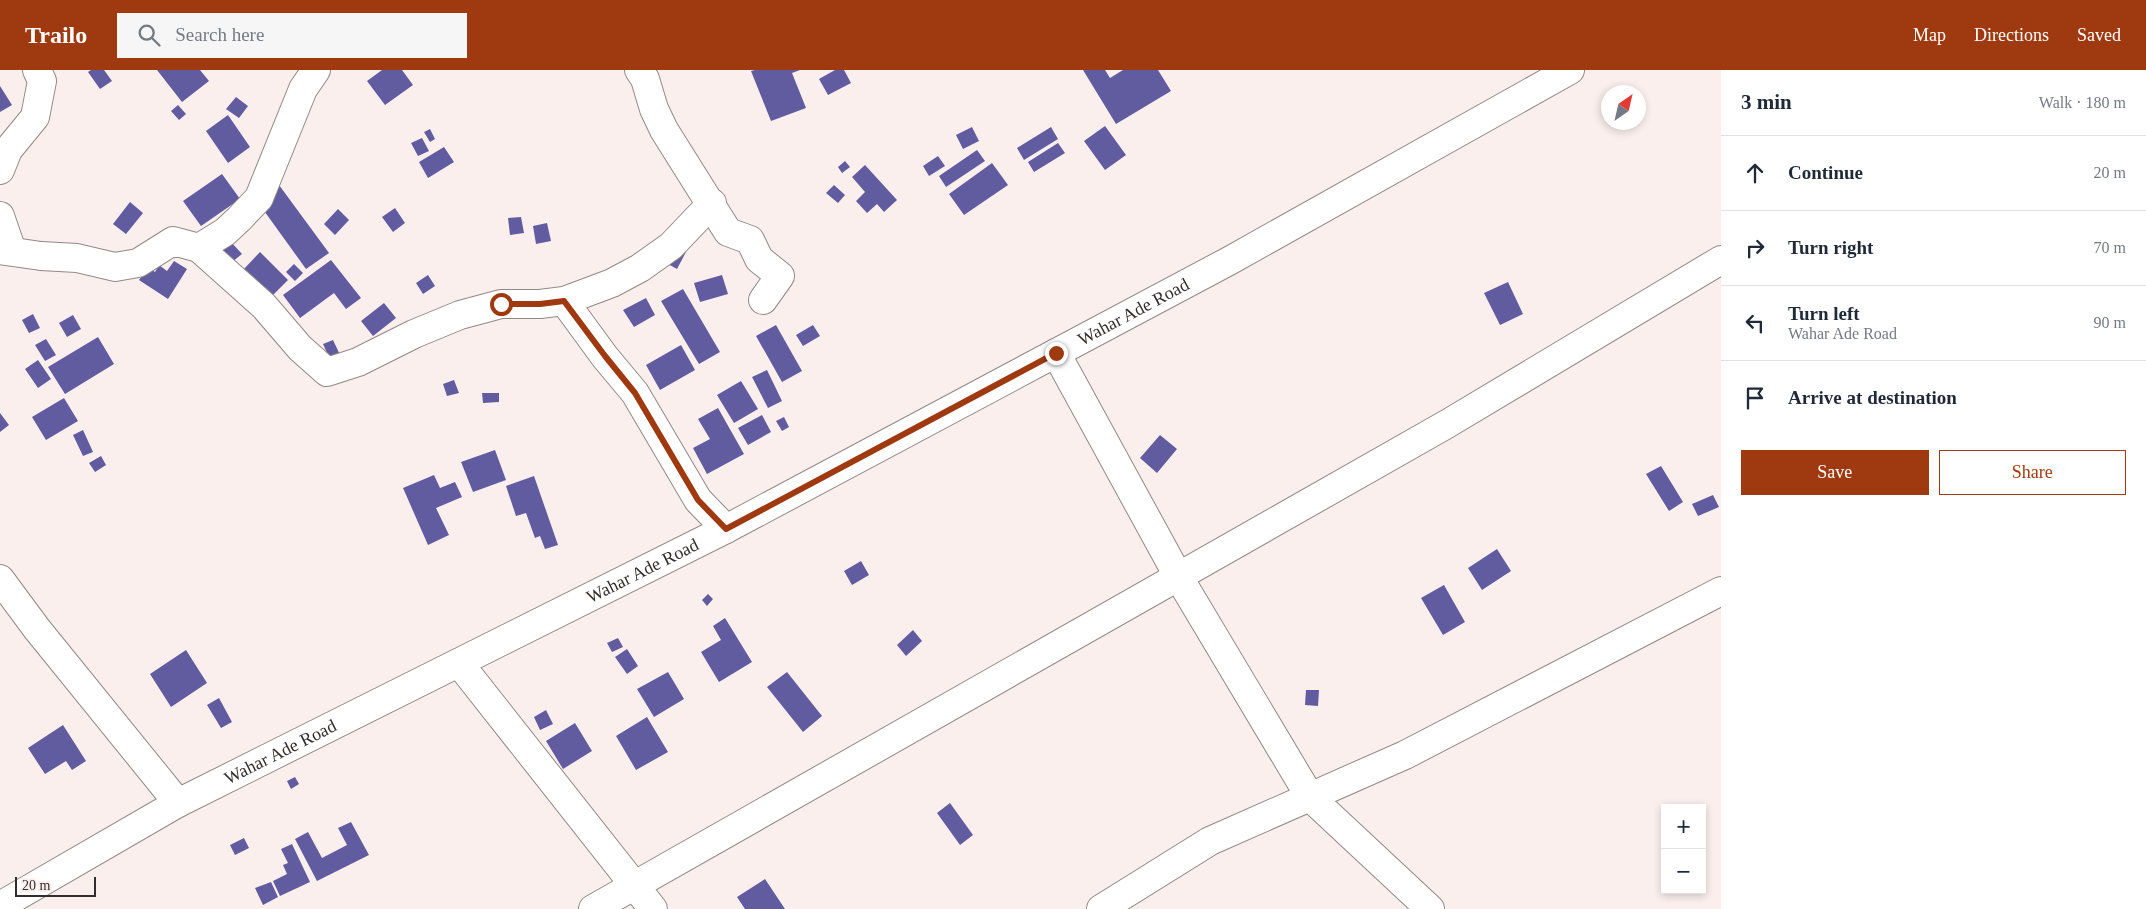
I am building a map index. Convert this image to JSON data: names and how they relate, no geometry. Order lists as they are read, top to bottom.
{
  "streets": {
    "street": ["Wahar Ade Road"]
  },
  "scale_bar": "20 m",
  "north": "top right",
  "page": {
    "header": "Trailo",
    "search": "Search here",
    "nav": ["Map", "Directions", "Saved"],
    "heading": ["3 min", "Walk · 180 m"],
    "list": [
      ["Continue", "20 m"],
      ["Turn right", "70 m"],
      ["Turn left", "Wahar Ade Road", "90 m"],
      "Arrive at destination"
    ],
    "buttons": ["Save", "Share"],
    "map_buttons": ["+", "−"],
    "scale": "20 m"
  }
}
